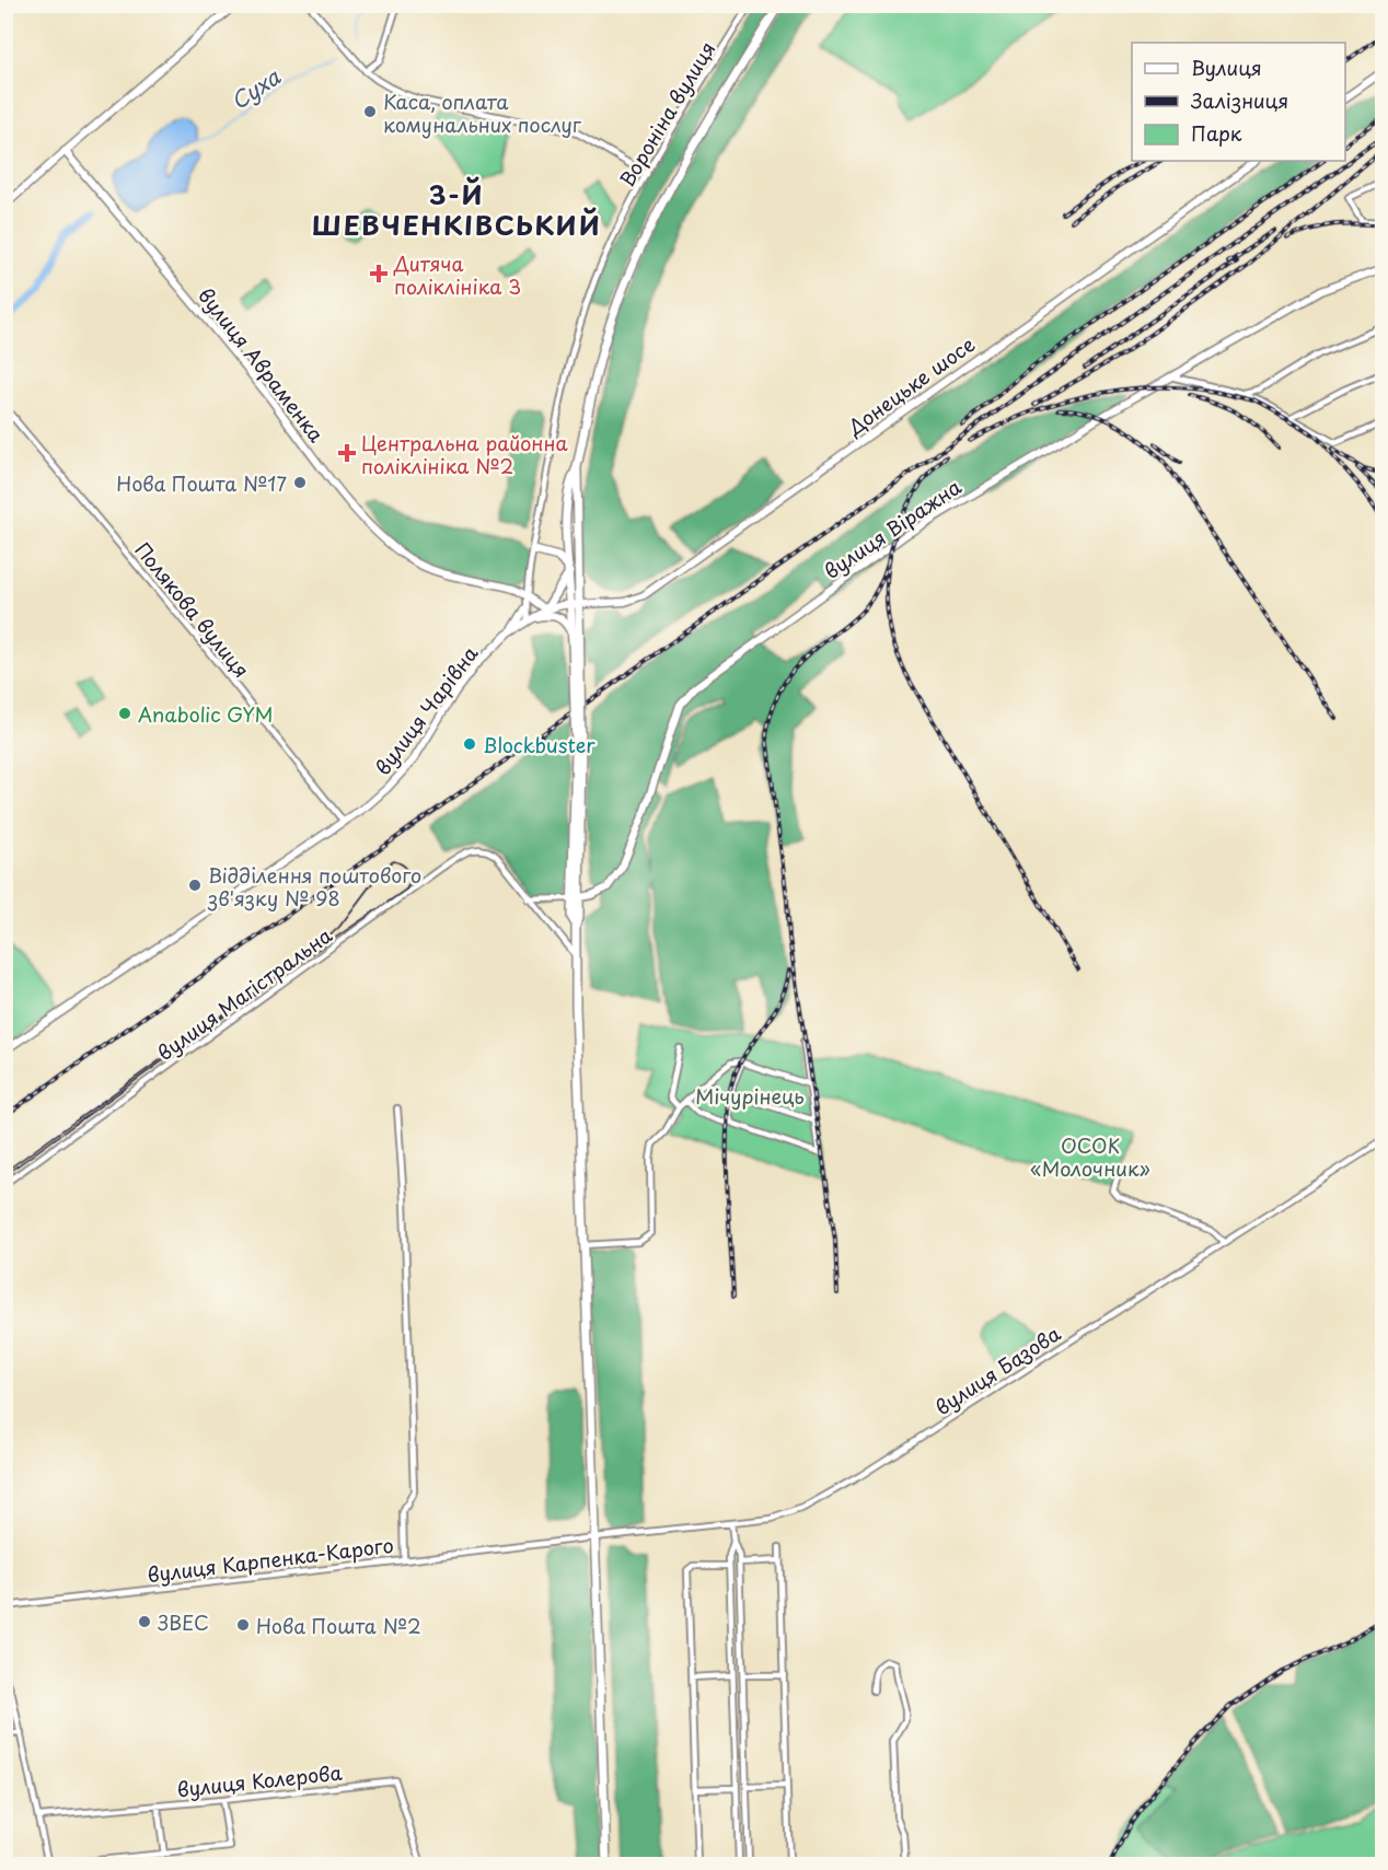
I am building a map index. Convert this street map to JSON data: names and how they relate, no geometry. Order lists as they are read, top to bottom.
{
  "streets": {
    "main road": [
      "вулиця Авраменка",
      "Донецьке шосе",
      "вулиця Віражна",
      "вулиця Чарівна"
    ],
    "street": [
      "Вороніна вулиця",
      "Полякова вулиця",
      "вулиця Магістральна",
      "вулиця Базова",
      "вулиця Карпенка-Карого",
      "вулиця Колерова"
    ]
  },
  "crossings": [
    ["Вороніна вулиця", "вулиця Авраменка"],
    ["Вороніна вулиця", "вулиця Чарівна"],
    ["вулиця Авраменка", "Донецьке шосе"],
    ["вулиця Авраменка", "вулиця Чарівна"],
    ["Донецьке шосе", "вулиця Чарівна"],
    ["вулиця Віражна", "вулиця Магістральна"],
    ["Полякова вулиця", "вулиця Чарівна"]
  ],
  "districts": ["3-Й ШЕВЧЕНКІВСЬКИЙ"],
  "water": ["Суха"],
  "parks": ["Мічурінець", "ОСОК «Молочник»"],
  "places": {
    "other": [
      "Каса, оплата комунальних послуг",
      "Нова Пошта №17",
      "Anabolic GYM",
      "Blockbuster",
      "Відділення поштового зв'язку № 98",
      "ЗВЕС",
      "Нова Пошта №2"
    ],
    "health": ["Дитяча поліклініка 3", "Центральна районна поліклініка №2"]
  },
  "legend": ["Вулиця", "Залізниця", "Парк"]
}
